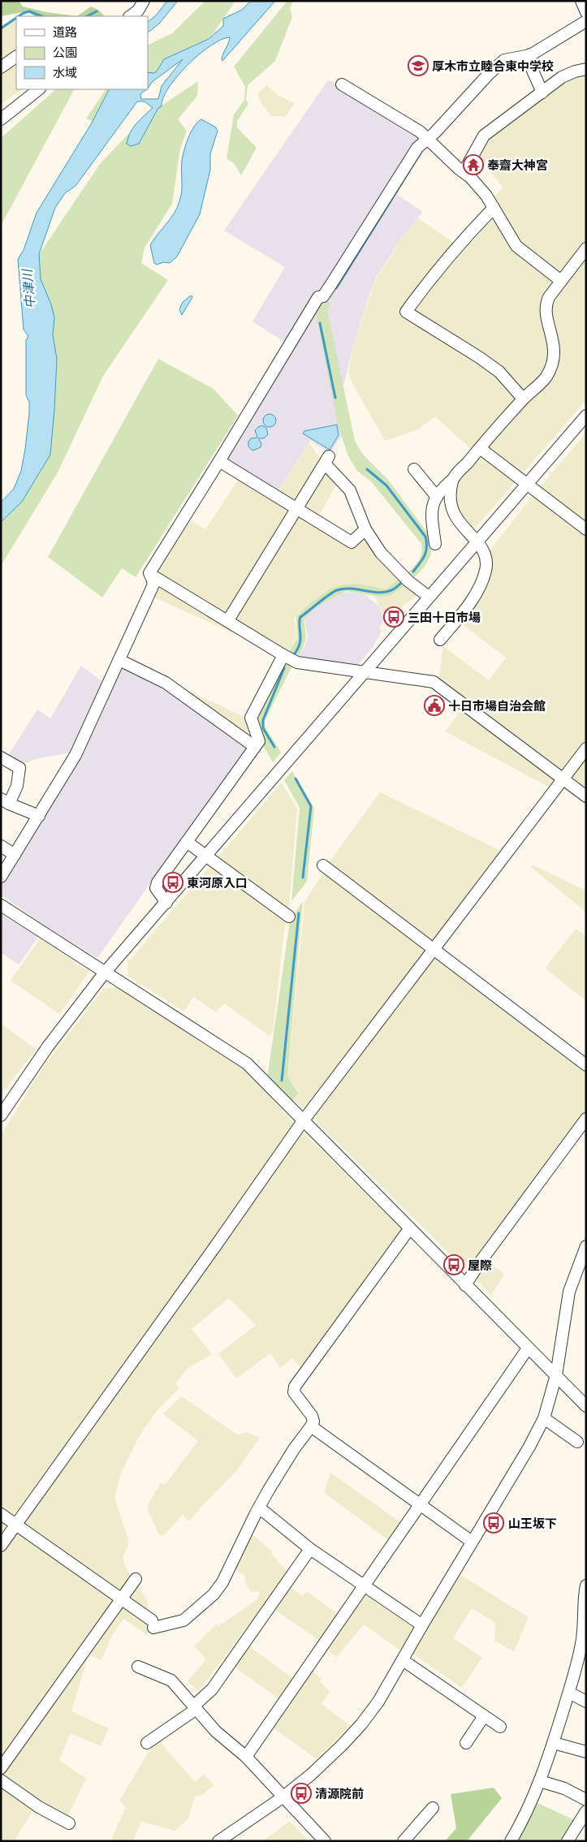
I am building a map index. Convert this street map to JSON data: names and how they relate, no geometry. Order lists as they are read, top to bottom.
{
  "water": ["中津川"],
  "places": {
    "school or university": ["厚木市立睦合東中学校"],
    "temple": ["奉齋大神宮"],
    "bus stop": [
      "三田十日市場",
      "東河原入口",
      "屋際",
      "山王坂下",
      "清源院前"
    ],
    "public building": ["十日市場自治会館"]
  },
  "legend": ["道路", "公園", "水域"]
}
